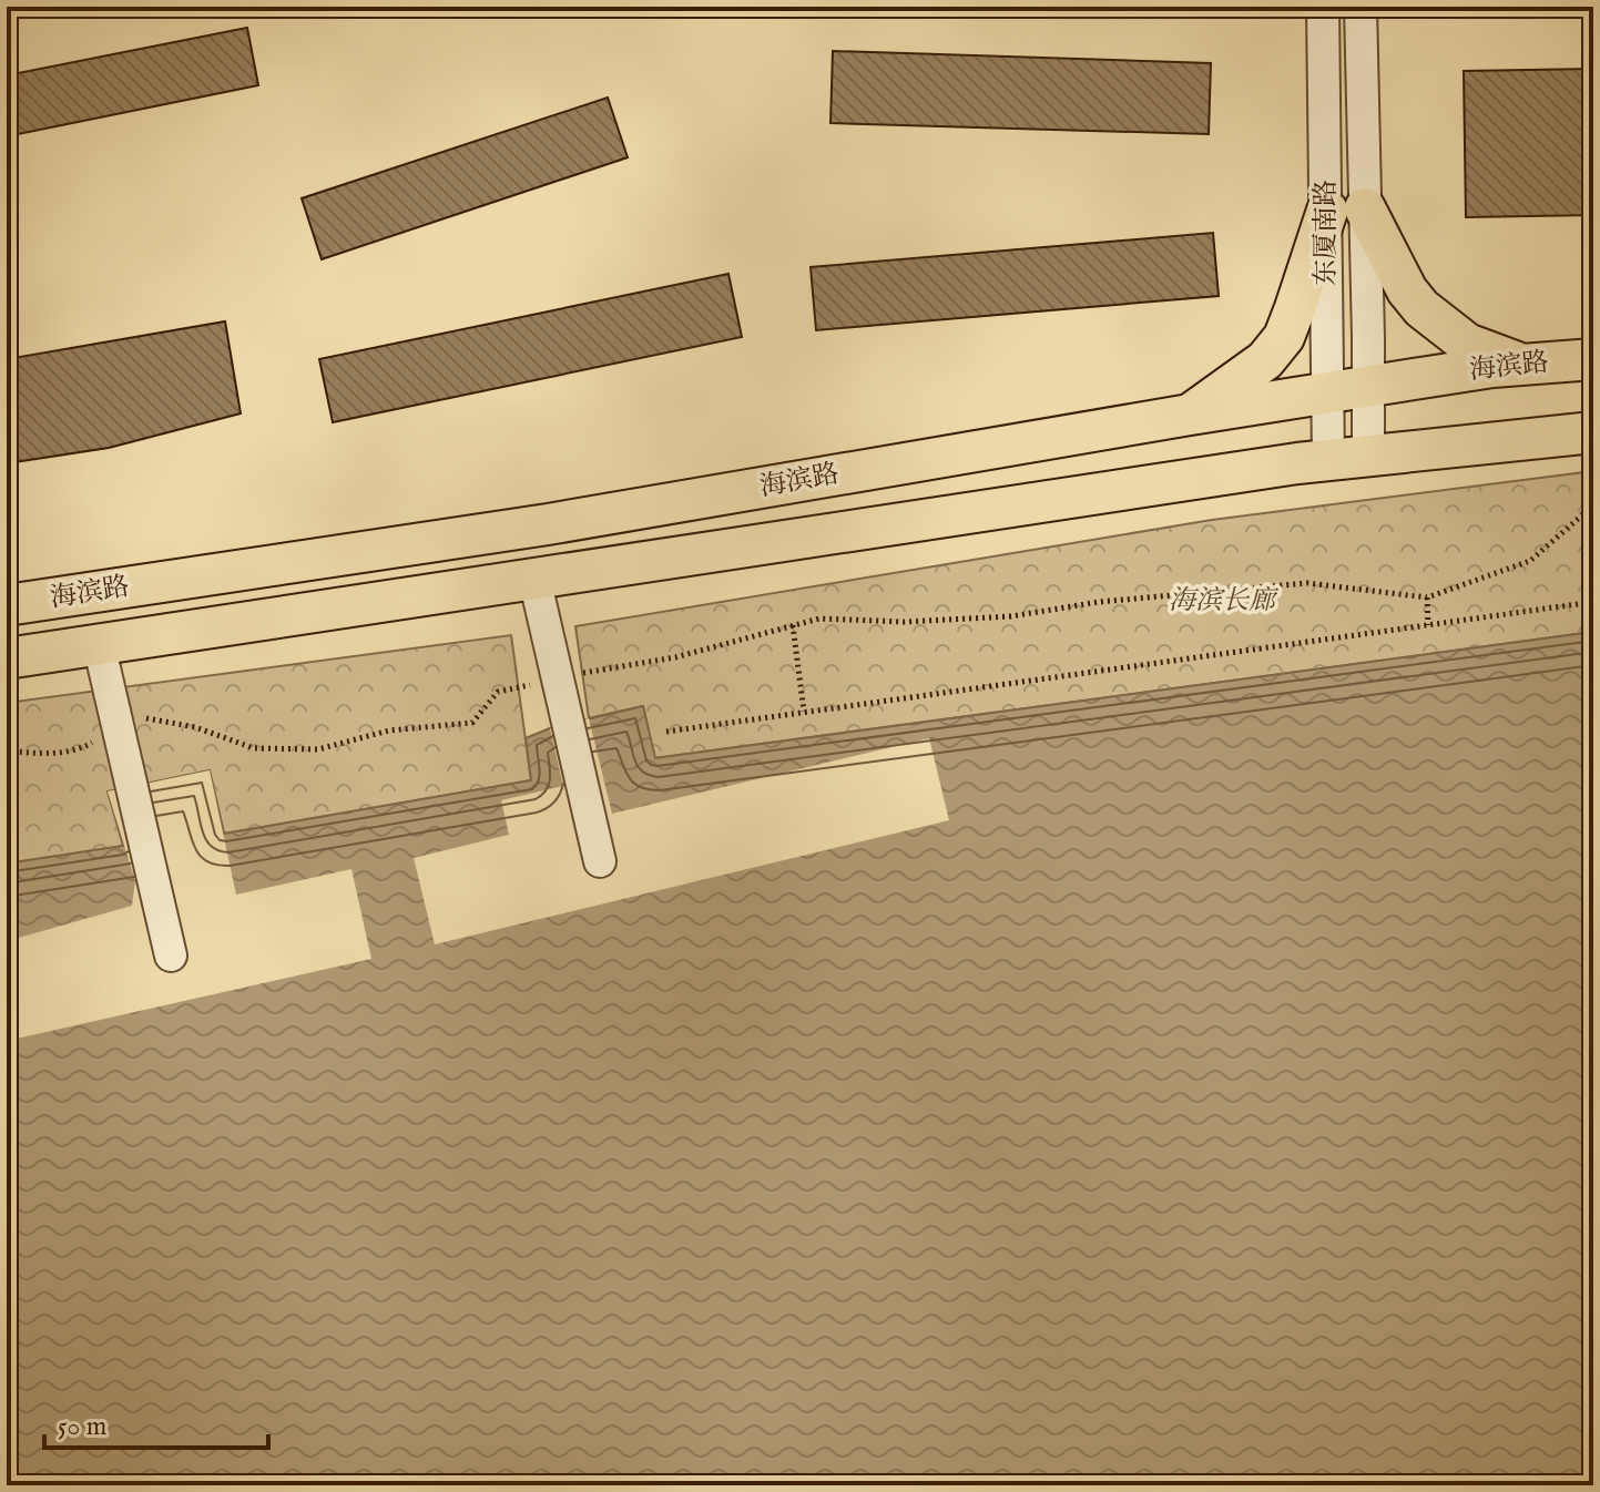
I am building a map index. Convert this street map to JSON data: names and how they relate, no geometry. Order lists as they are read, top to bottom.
{
  "streets": {
    "main road": ["海滨路"],
    "street": ["东厦南路"]
  },
  "crossings": [
    ["东厦南路", "海滨路"]
  ],
  "parks": ["海滨长廊"],
  "scale_bar": "50 m"
}
